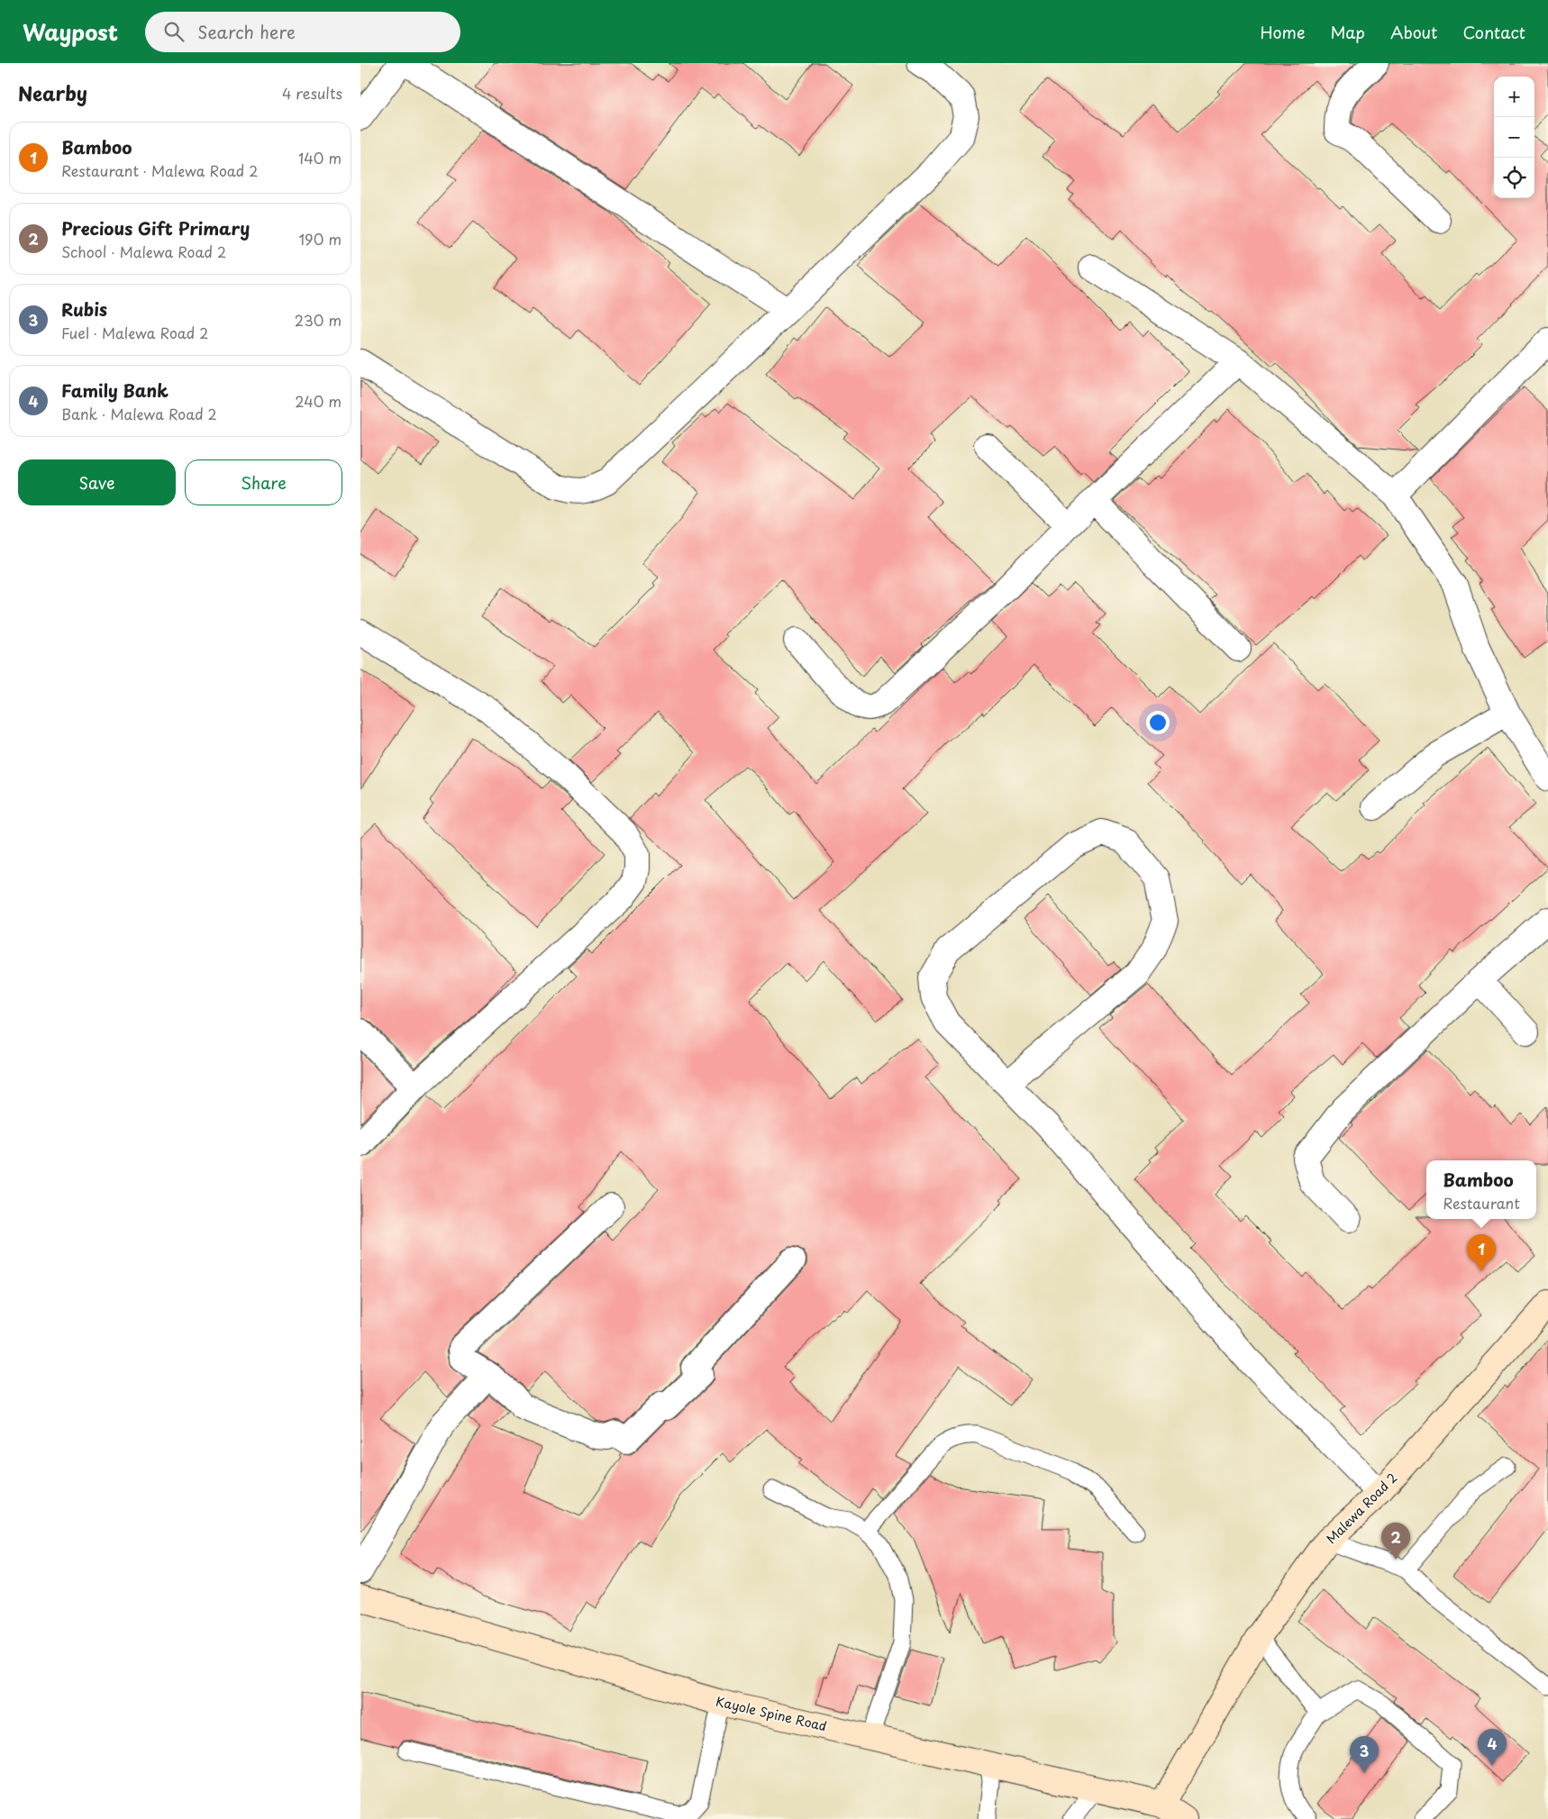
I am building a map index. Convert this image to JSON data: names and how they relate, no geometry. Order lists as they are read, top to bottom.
{
  "streets": {
    "main road": ["Malewa Road 2", "Kayole Spine Road"]
  },
  "crossings": [
    ["Malewa Road 2", "Kayole Spine Road"]
  ],
  "page": {
    "header": "Waypost",
    "search": "Search here",
    "nav": [
      "Home",
      "Map",
      "About",
      "Contact"
    ],
    "heading": ["Nearby", "4 results"],
    "map_buttons": ["+", "−"],
    "list": [
      {
        "mark": "1",
        "name": "Bamboo",
        "note": "Restaurant · Malewa Road 2",
        "value": "140 m"
      },
      {
        "mark": "2",
        "name": "Precious Gift Primary",
        "note": "School · Malewa Road 2",
        "value": "190 m"
      },
      {
        "mark": "3",
        "name": "Rubis",
        "note": "Fuel · Malewa Road 2",
        "value": "230 m"
      },
      {
        "mark": "4",
        "name": "Family Bank",
        "note": "Bank · Malewa Road 2",
        "value": "240 m"
      }
    ],
    "buttons": ["Save", "Share"],
    "popup": ["Bamboo", "Restaurant"],
    "pins": [
      "1",
      "2",
      "4",
      "3"
    ]
  }
}
